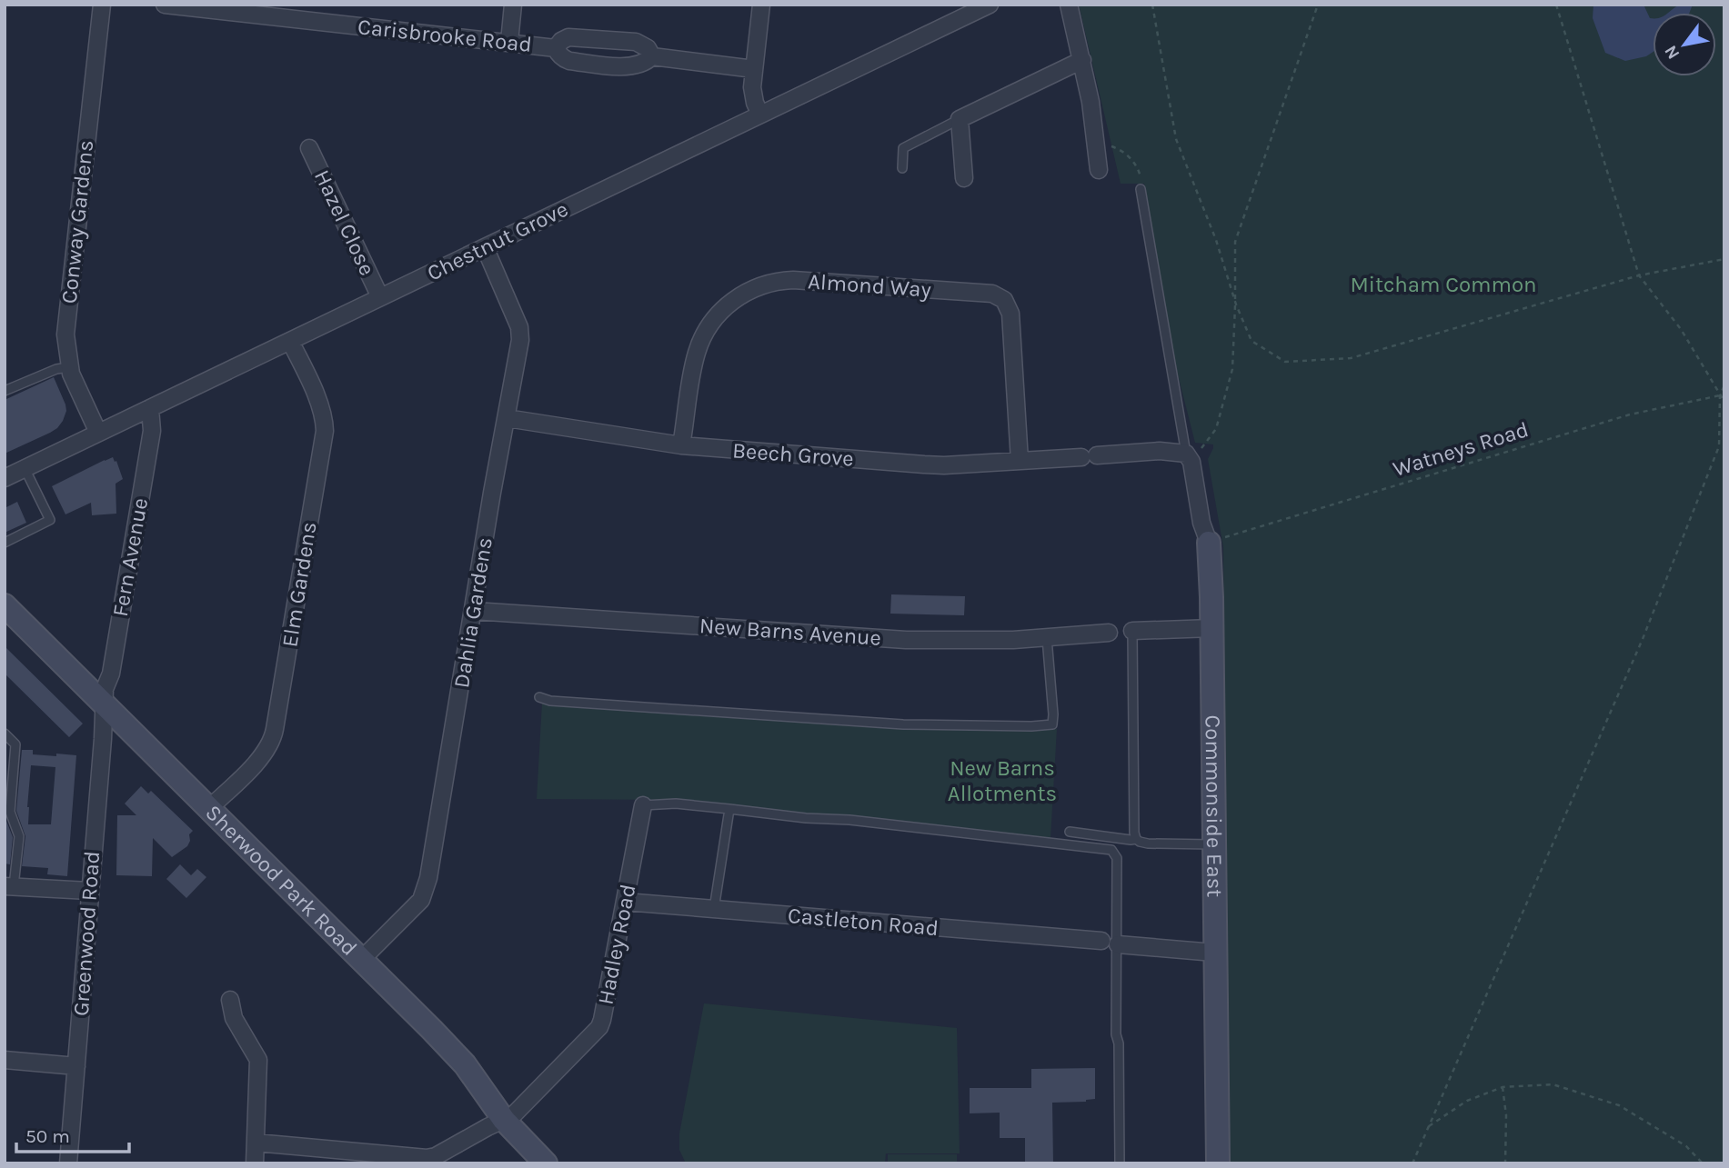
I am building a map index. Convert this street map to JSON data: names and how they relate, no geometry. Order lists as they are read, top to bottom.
{
  "streets": {
    "street": [
      "Carisbrooke Road",
      "Conway Gardens",
      "Hazel Close",
      "Chestnut Grove",
      "Almond Way",
      "Beech Grove",
      "Fern Avenue",
      "Elm Gardens",
      "Dahlia Gardens",
      "New Barns Avenue",
      "Commonside East",
      "Sherwood Park Road",
      "Castleton Road",
      "Greenwood Road",
      "Hadley Road"
    ],
    "path": ["Watneys Road"]
  },
  "crossings": [
    ["Conway Gardens", "Chestnut Grove"],
    ["Hazel Close", "Chestnut Grove"],
    ["Chestnut Grove", "Fern Avenue"],
    ["Chestnut Grove", "Elm Gardens"],
    ["Chestnut Grove", "Dahlia Gardens"],
    ["Almond Way", "Beech Grove"],
    ["Watneys Road", "Commonside East"],
    ["Beech Grove", "Dahlia Gardens"],
    ["Beech Grove", "Commonside East"],
    ["Fern Avenue", "Sherwood Park Road"],
    ["Fern Avenue", "Greenwood Road"],
    ["Elm Gardens", "Sherwood Park Road"],
    ["Dahlia Gardens", "New Barns Avenue"],
    ["Dahlia Gardens", "Sherwood Park Road"],
    ["Commonside East", "Castleton Road"],
    ["Sherwood Park Road", "Greenwood Road"],
    ["Sherwood Park Road", "Hadley Road"],
    ["Castleton Road", "Hadley Road"]
  ],
  "parks": ["Mitcham Common", "New Barns Allotments"],
  "scale_bar": "50 m",
  "north": "bottom left"
}
